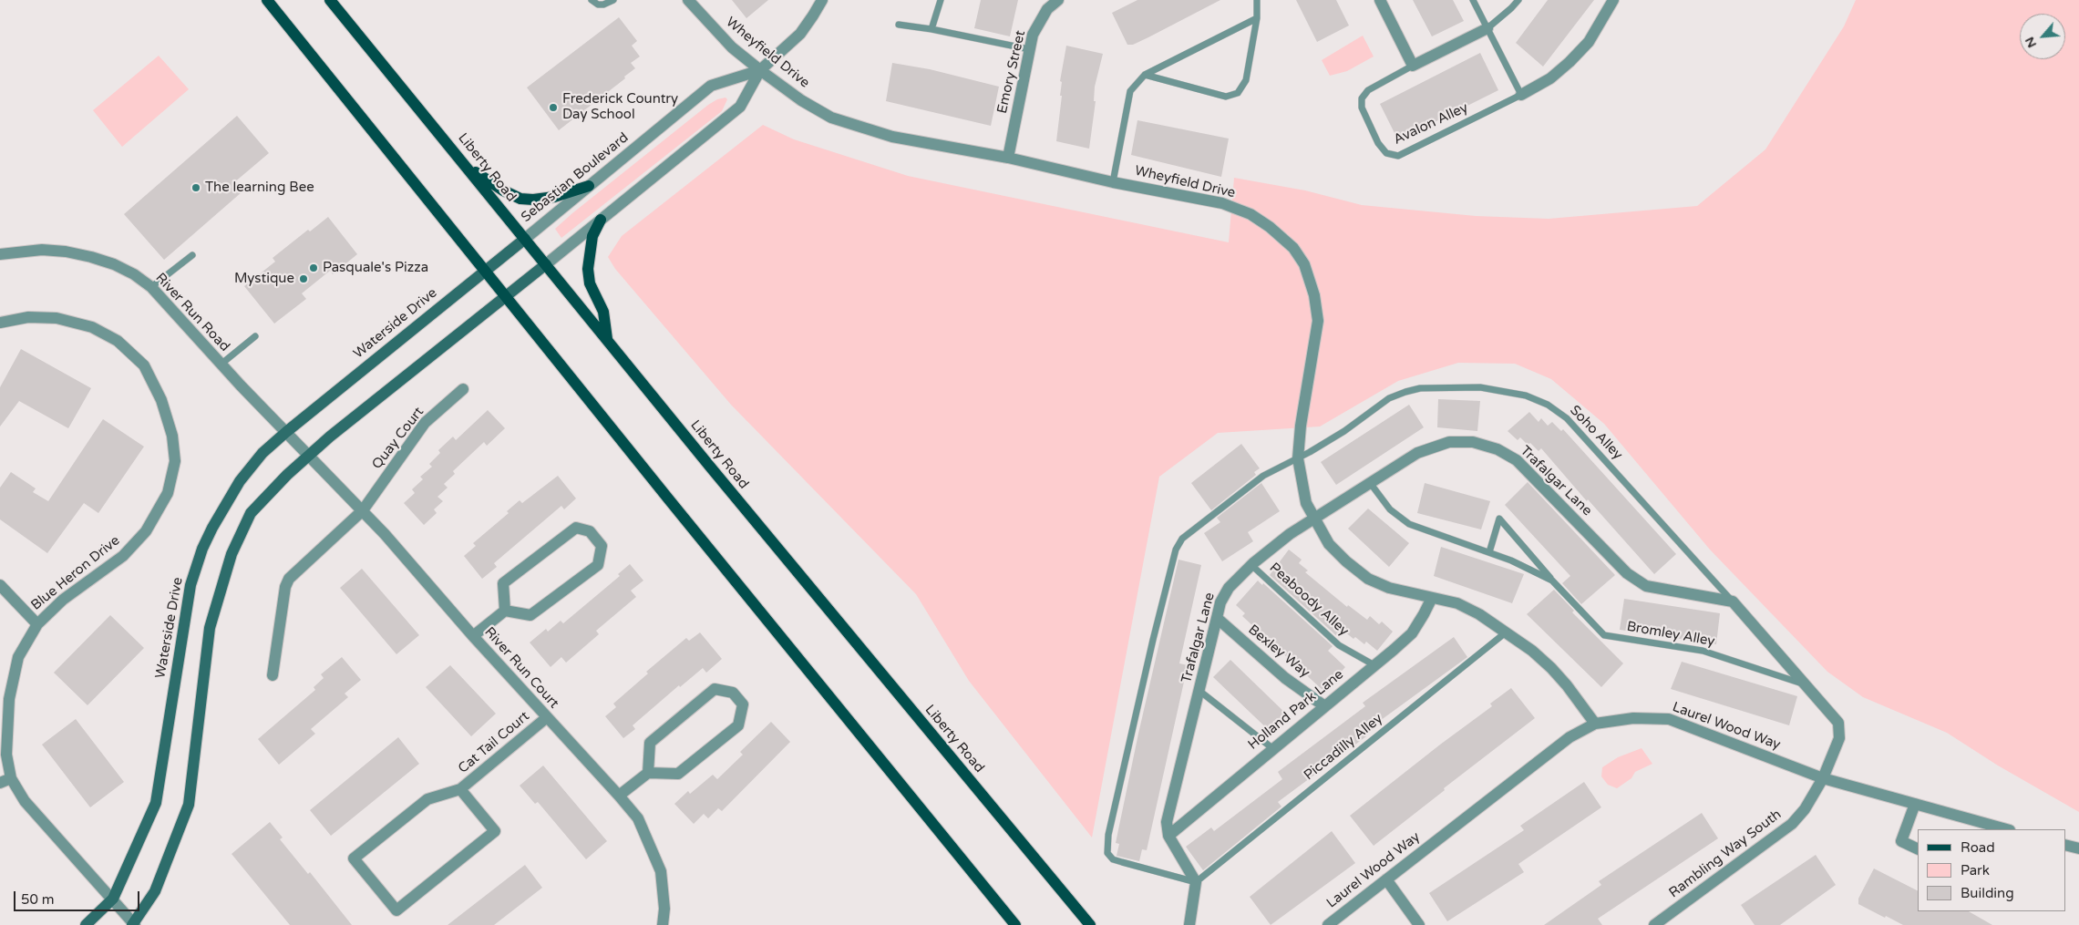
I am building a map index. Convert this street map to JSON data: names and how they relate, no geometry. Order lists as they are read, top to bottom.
{
  "streets": {
    "main road": ["Liberty Road"],
    "street": [
      "Wheyfield Drive",
      "Emory Street",
      "Sebastian Boulevard",
      "River Run Road",
      "Waterside Drive",
      "Quay Court",
      "Trafalgar Lane",
      "Blue Heron Drive",
      "Bexley Way",
      "River Run Court",
      "Holland Park Lane",
      "Laurel Wood Way",
      "Cat Tail Court",
      "Rambling Way South"
    ],
    "lane": [
      "Avalon Alley",
      "Soho Alley",
      "Peaboody Alley",
      "Bromley Alley",
      "Piccadilly Alley"
    ]
  },
  "crossings": [
    ["Wheyfield Drive", "Emory Street"],
    ["Wheyfield Drive", "Sebastian Boulevard"],
    ["Wheyfield Drive", "Soho Alley"],
    ["Wheyfield Drive", "Trafalgar Lane"],
    ["Wheyfield Drive", "Holland Park Lane"],
    ["Wheyfield Drive", "Laurel Wood Way"],
    ["Wheyfield Drive", "Piccadilly Alley"],
    ["Liberty Road", "Sebastian Boulevard"],
    ["Liberty Road", "Waterside Drive"],
    ["Sebastian Boulevard", "Waterside Drive"],
    ["River Run Road", "Waterside Drive"],
    ["River Run Road", "River Run Court"],
    ["Waterside Drive", "Blue Heron Drive"],
    ["Soho Alley", "Trafalgar Lane"],
    ["Soho Alley", "Piccadilly Alley"],
    ["Quay Court", "River Run Court"],
    ["Trafalgar Lane", "Peaboody Alley"],
    ["Trafalgar Lane", "Bromley Alley"],
    ["Trafalgar Lane", "Bexley Way"],
    ["Trafalgar Lane", "Holland Park Lane"],
    ["Peaboody Alley", "Holland Park Lane"],
    ["Bexley Way", "Holland Park Lane"],
    ["River Run Court", "Cat Tail Court"],
    ["Laurel Wood Way", "Rambling Way South"]
  ],
  "places": [
    "Frederick Country Day School",
    "The learning Bee",
    "Pasquale's Pizza",
    "Mystique"
  ],
  "legend": ["Road", "Park", "Building"],
  "scale_bar": "50 m",
  "north": "bottom left"
}
